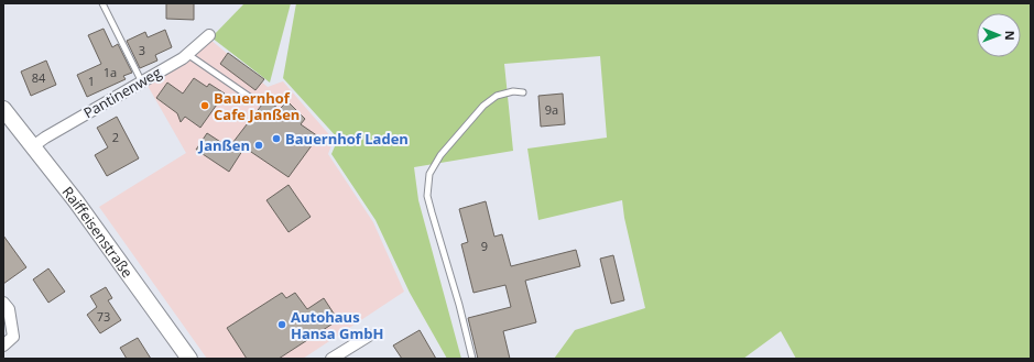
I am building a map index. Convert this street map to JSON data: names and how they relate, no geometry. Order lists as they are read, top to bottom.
{
  "streets": {
    "street": ["Pantinenweg", "Raiffeisenstraße"]
  },
  "crossings": [
    ["Pantinenweg", "Raiffeisenstraße"]
  ],
  "places": [
    "Bauernhof Cafe Janßen",
    "Bauernhof Laden",
    "Janßen",
    "Autohaus Hansa GmbH"
  ],
  "house_numbers": [
    "3",
    "1a",
    "84",
    "1",
    "9a",
    "2",
    "9",
    "73"
  ],
  "north": "right"
}
